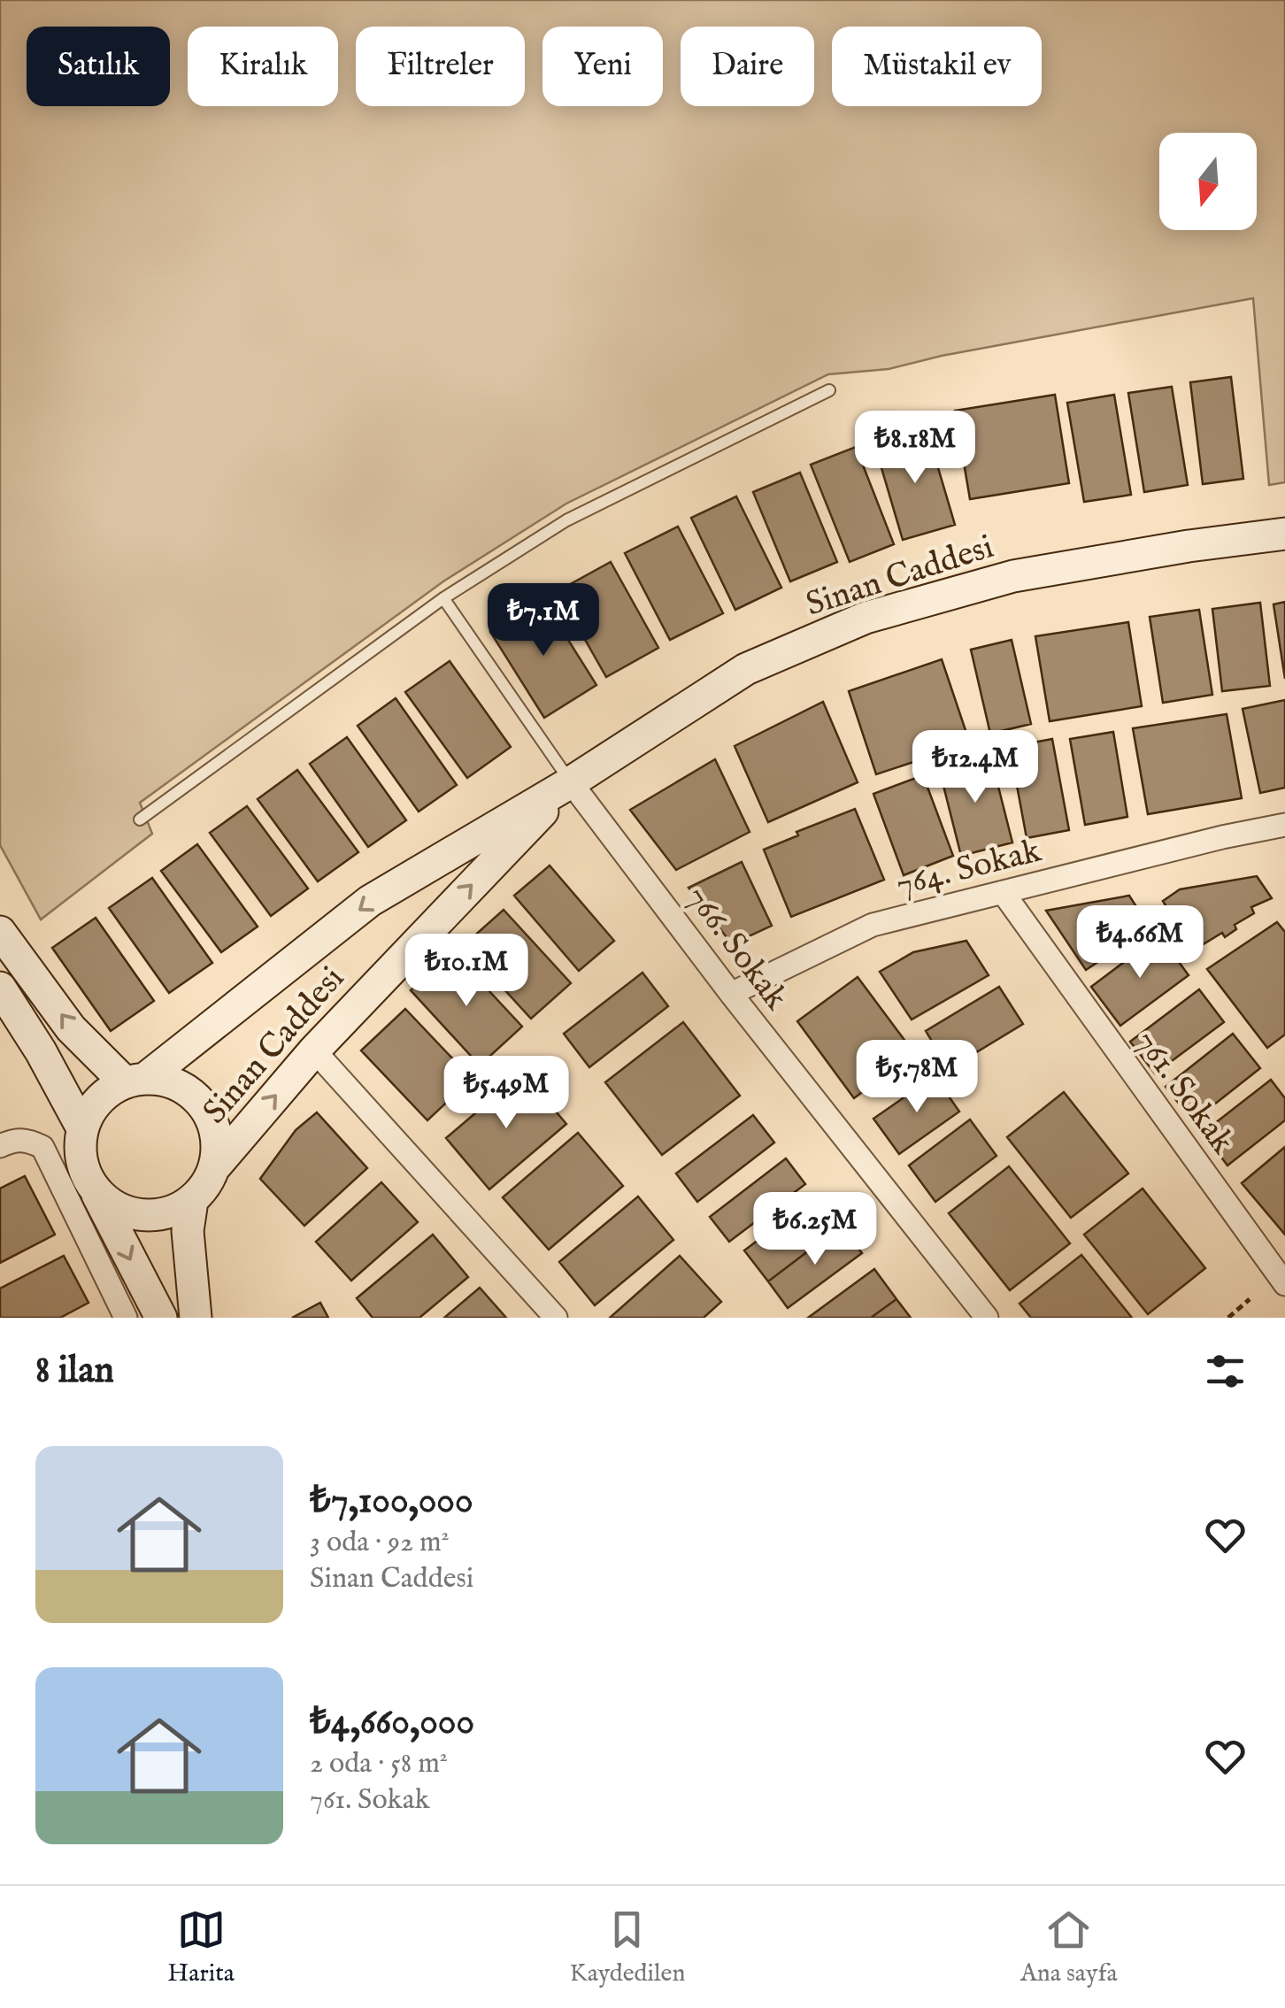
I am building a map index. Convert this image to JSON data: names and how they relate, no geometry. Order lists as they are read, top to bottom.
{
  "streets": {
    "main road": ["Sinan Caddesi"],
    "street": ["764. Sokak", "766. Sokak", "761. Sokak"]
  },
  "crossings": [
    ["Sinan Caddesi", "766. Sokak"],
    ["764. Sokak", "766. Sokak"],
    ["764. Sokak", "761. Sokak"]
  ],
  "north": "bottom",
  "page": {
    "chip": [
      "Satılık",
      "Kiralık",
      "Filtreler",
      "Yeni",
      "Daire",
      "Müstakil ev"
    ],
    "price": [
      "₺8.18M",
      "₺7.1M",
      "₺12.4M",
      "₺4.66M",
      "₺10.1M",
      "₺5.78M",
      "₺5.49M",
      "₺6.25M"
    ],
    "heading": "8 ilan",
    "list": [
      {
        "name": "₺7,100,000",
        "note": "3 oda · 92 m² · Sinan Caddesi"
      },
      {
        "name": "₺4,660,000",
        "note": "2 oda · 58 m² · 761. Sokak"
      }
    ],
    "tabs": ["Harita", "Kaydedilen", "Ana sayfa"]
  }
}
